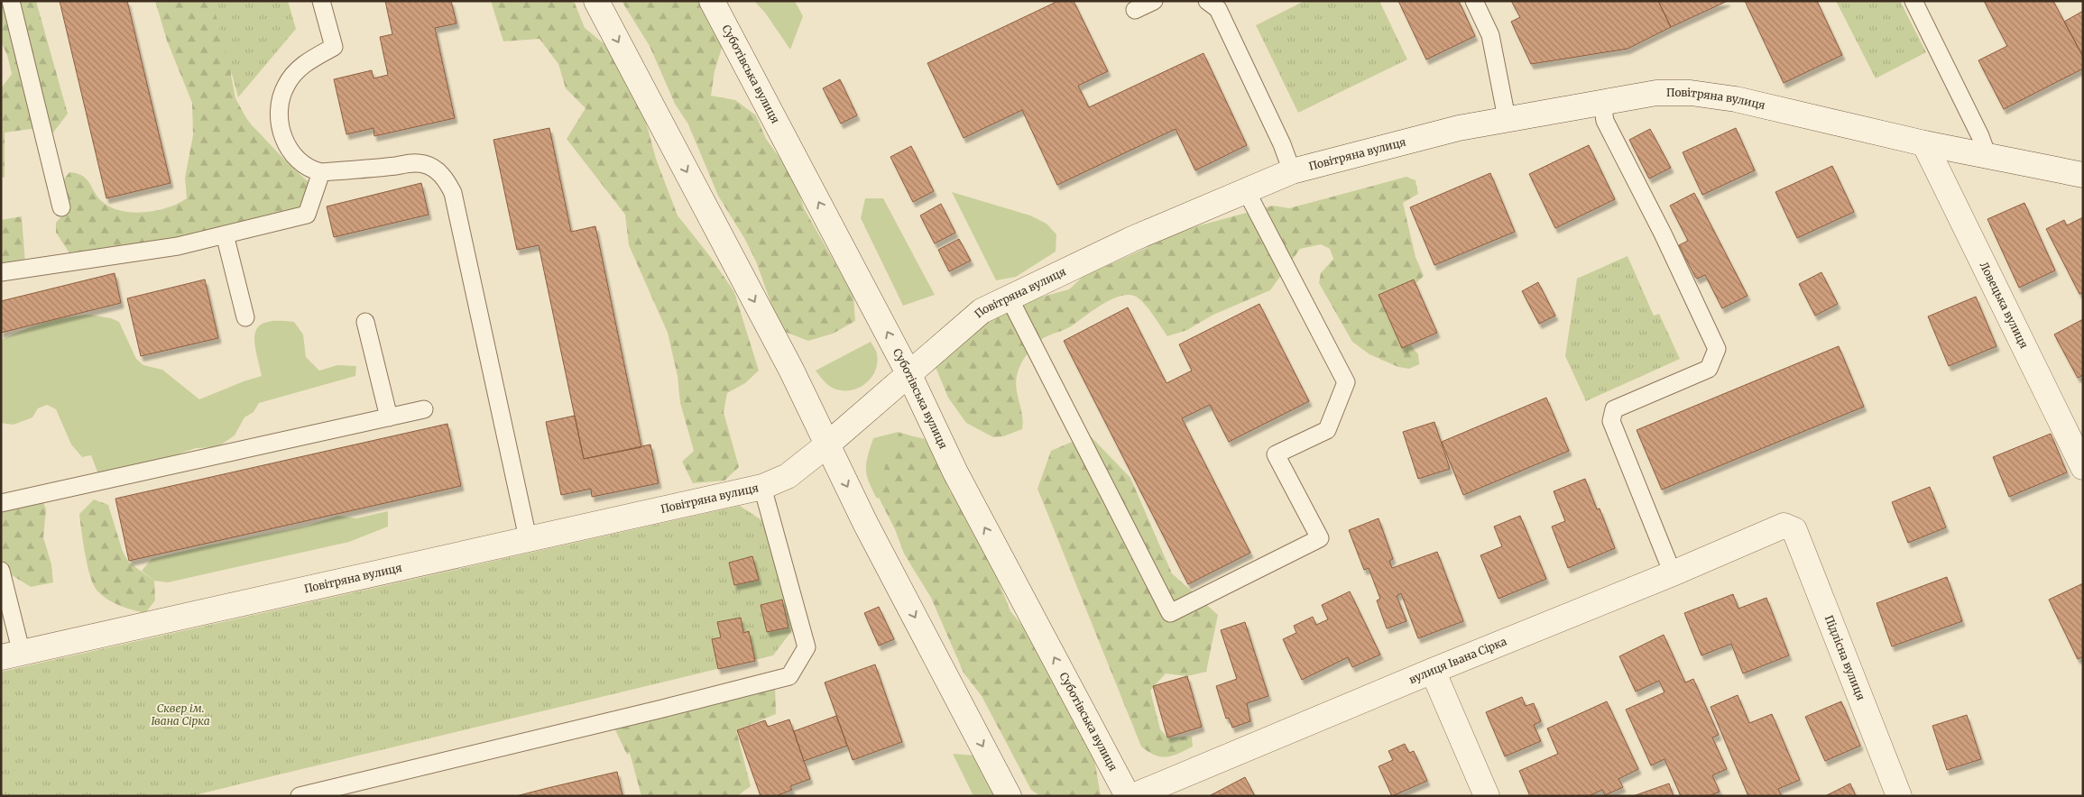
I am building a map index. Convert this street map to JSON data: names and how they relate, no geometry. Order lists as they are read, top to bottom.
{
  "streets": {
    "street": [
      "Суботівська вулиця",
      "Повітряна вулиця",
      "Ловецька вулиця",
      "Підлісна вулиця",
      "вулиця Івана Сірка"
    ]
  },
  "crossings": [
    ["Суботівська вулиця", "Повітряна вулиця"],
    ["Повітряна вулиця", "Ловецька вулиця"],
    ["Підлісна вулиця", "вулиця Івана Сірка"]
  ],
  "parks": ["Сквер ім. Івана Сірка"]
}
